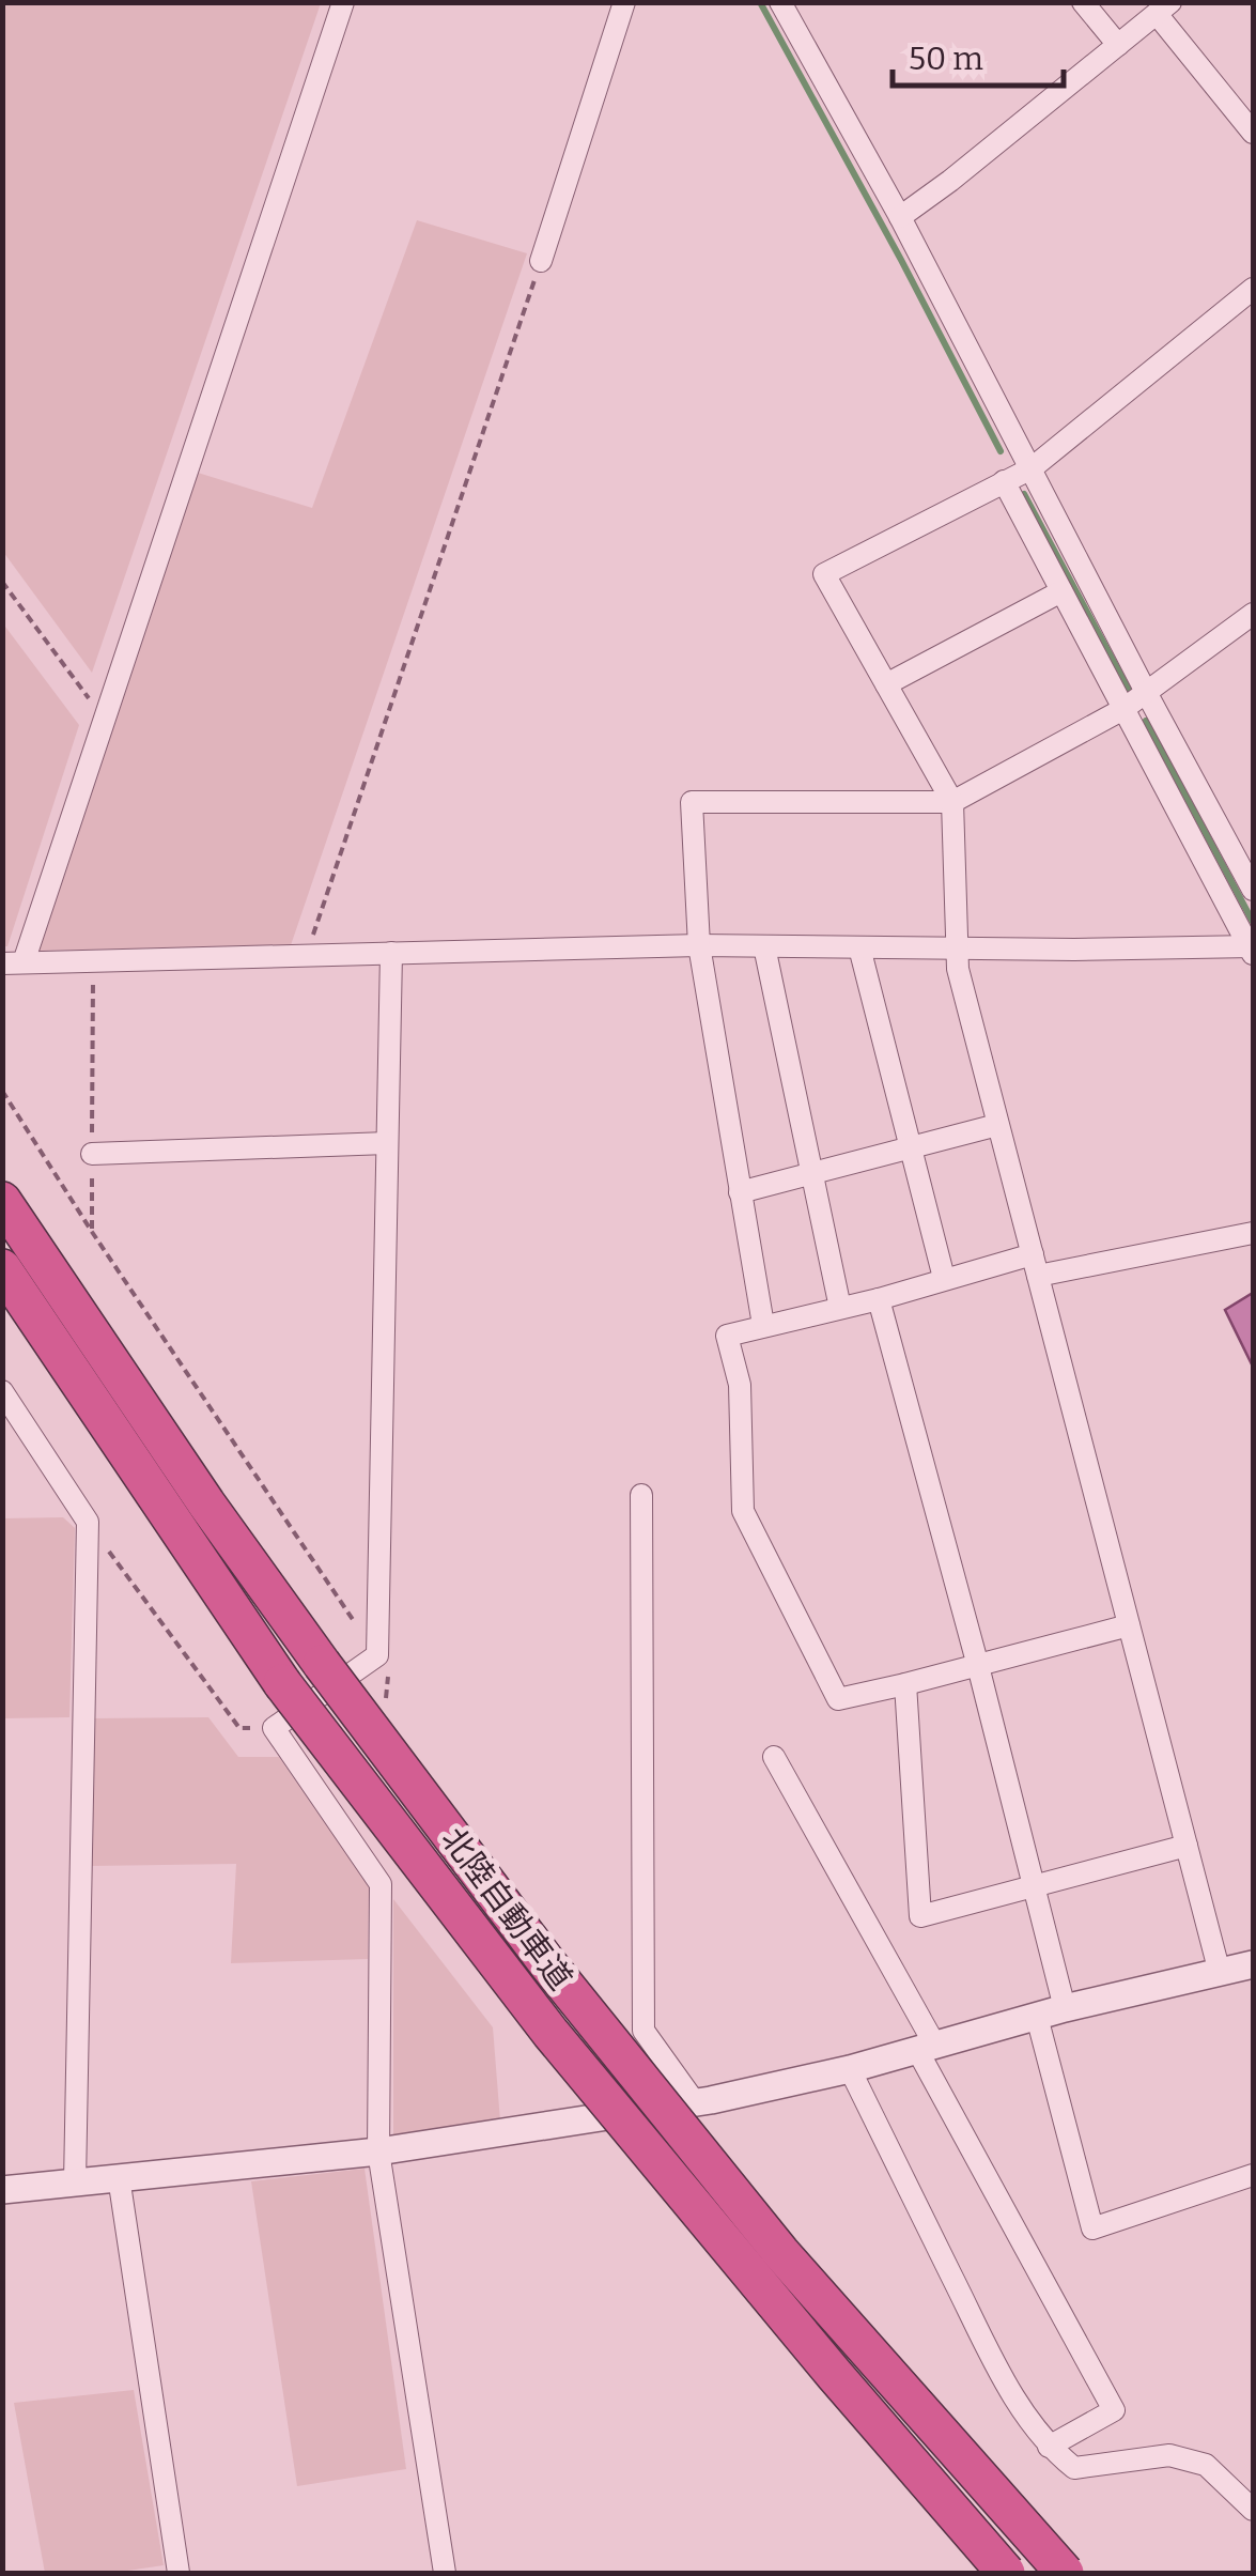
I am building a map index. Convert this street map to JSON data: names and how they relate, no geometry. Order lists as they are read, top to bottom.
{
  "streets": {
    "highway": ["北陸自動車道"]
  },
  "scale_bar": "50 m"
}
